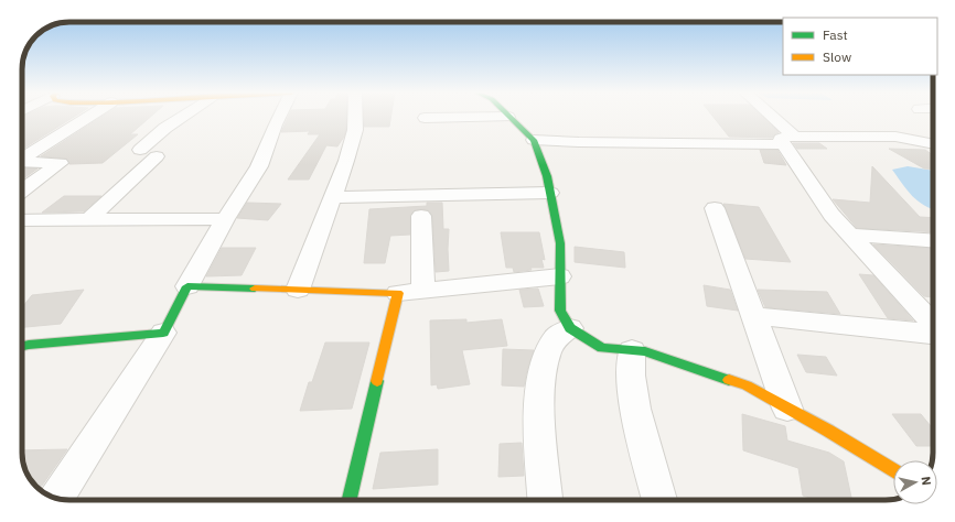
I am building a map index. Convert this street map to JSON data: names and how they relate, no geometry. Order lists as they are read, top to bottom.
{
  "legend": ["Fast", "Slow"],
  "north": "right"
}
